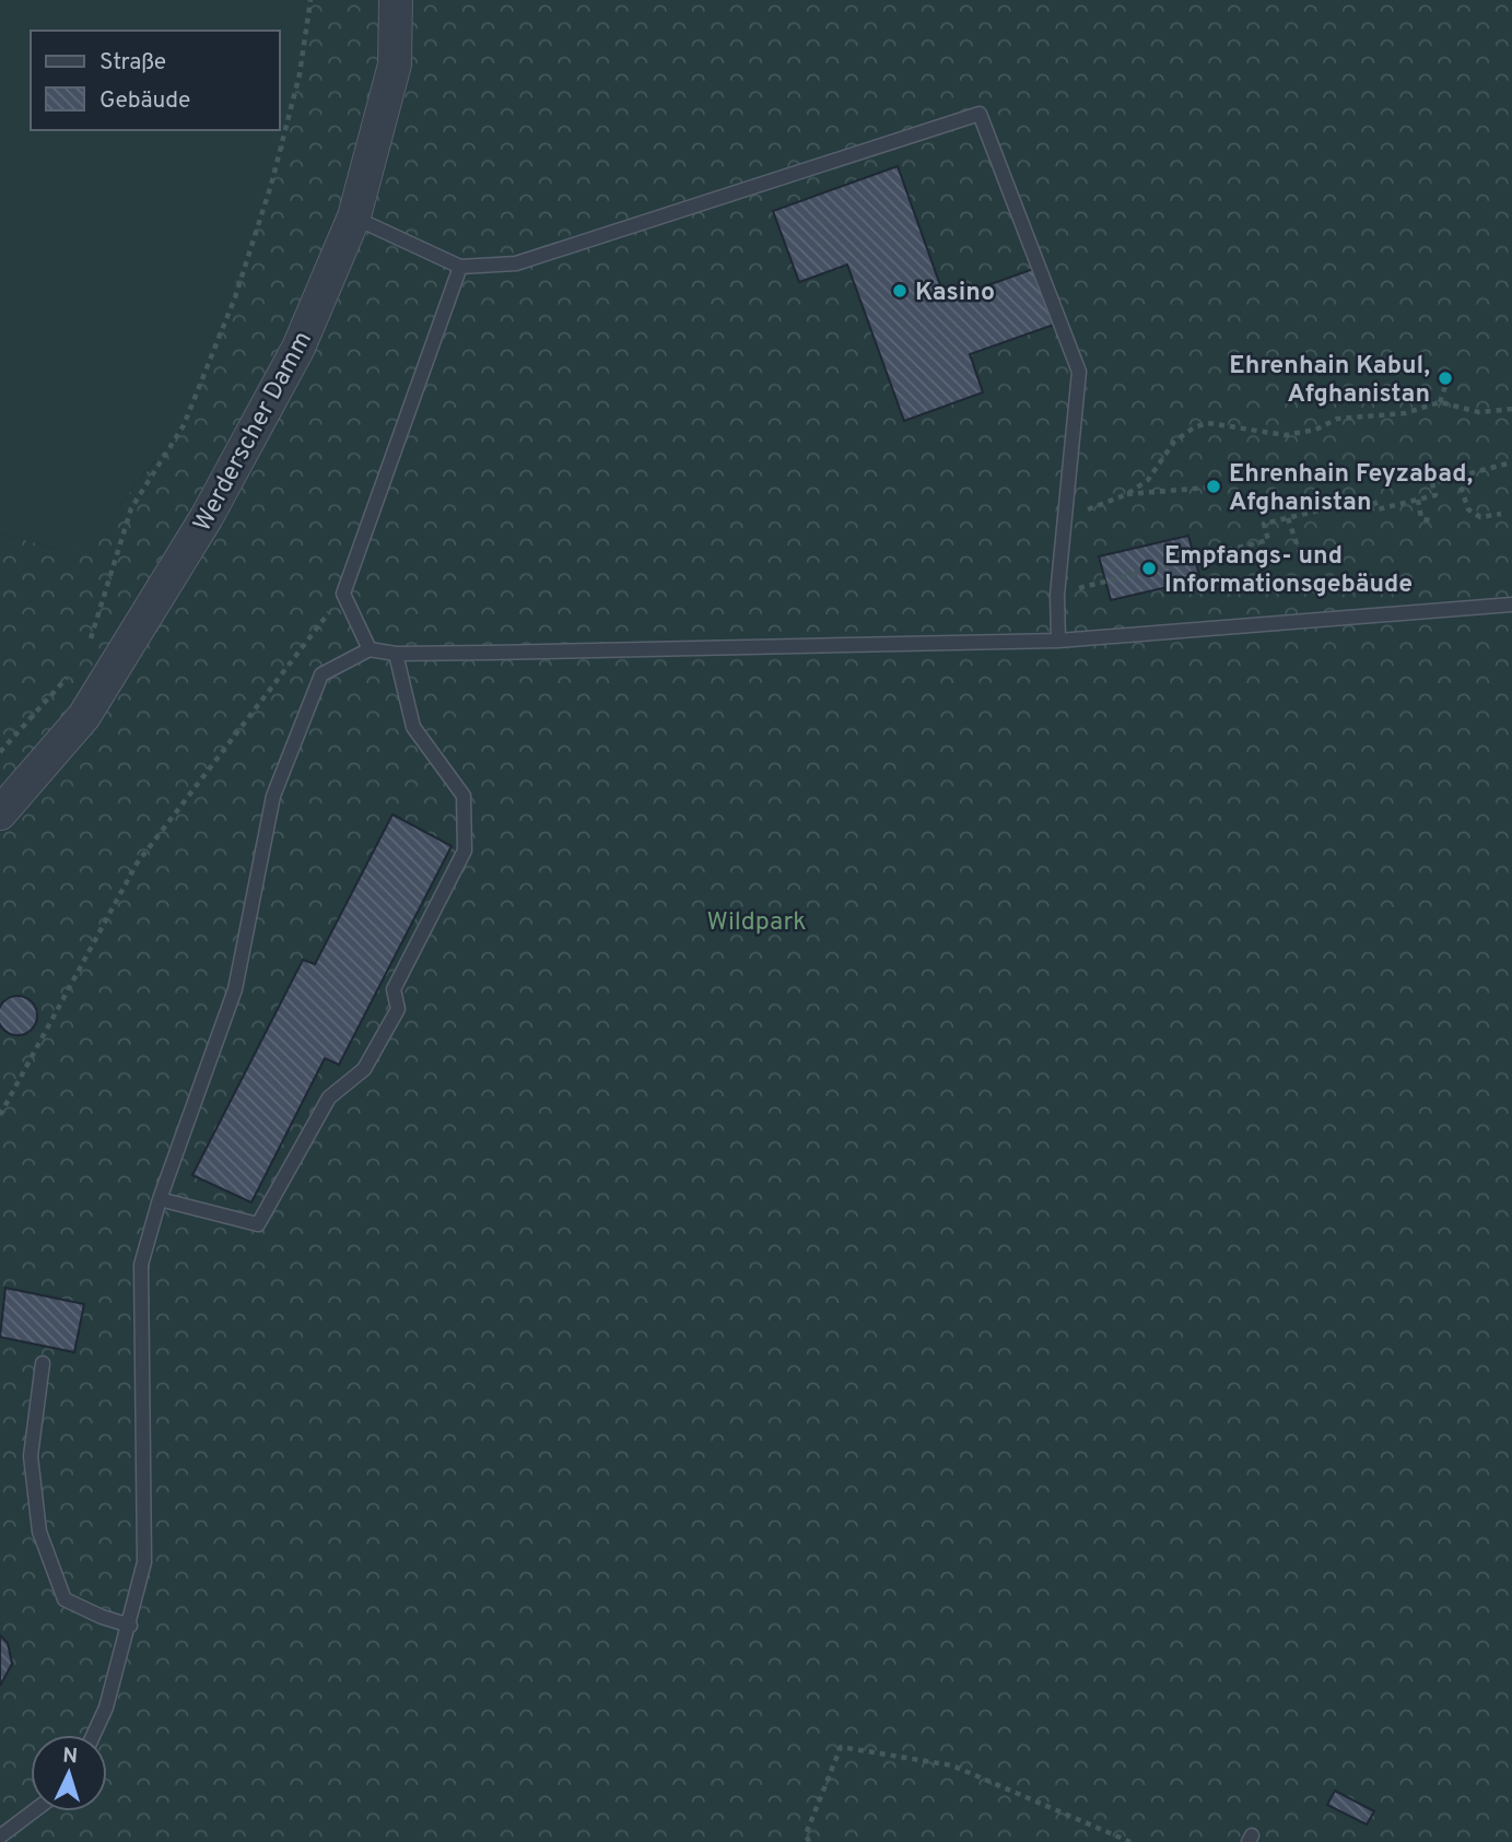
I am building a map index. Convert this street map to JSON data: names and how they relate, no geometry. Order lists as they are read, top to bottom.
{
  "streets": {
    "street": ["Werderscher Damm"]
  },
  "parks": ["Wildpark"],
  "places": [
    "Kasino",
    "Ehrenhain Kabul, Afghanistan",
    "Ehrenhain Feyzabad, Afghanistan",
    "Empfangs- und Informationsgebäude"
  ],
  "legend": ["Straße", "Gebäude"],
  "north": "top"
}
